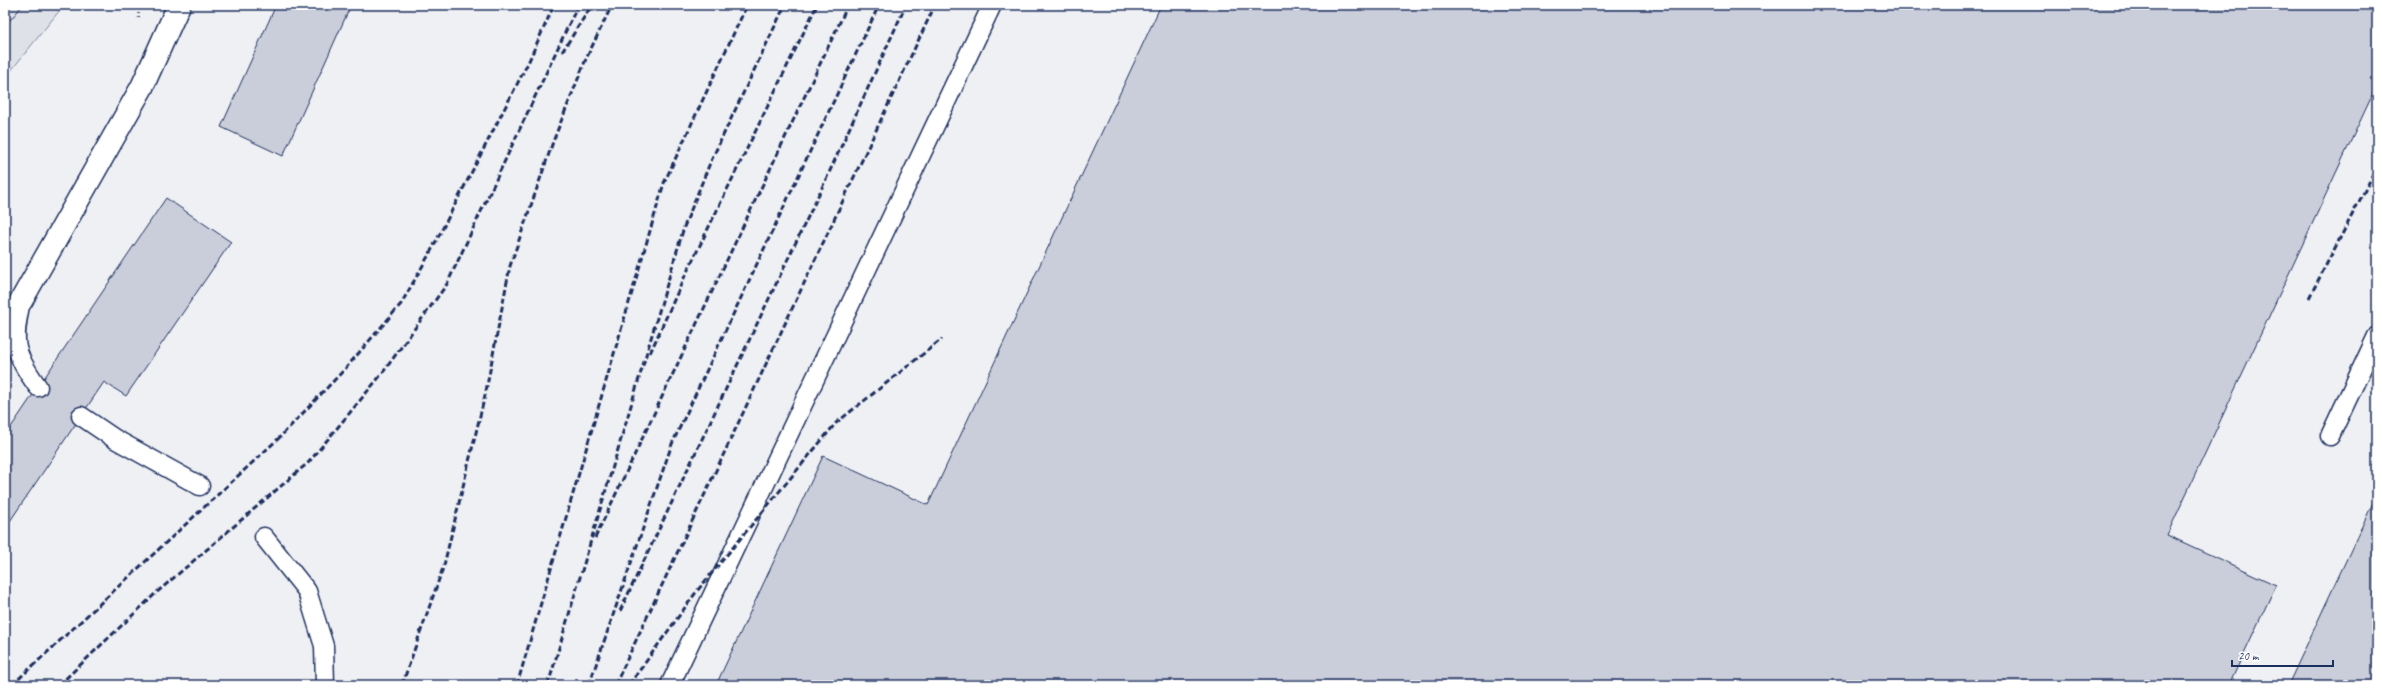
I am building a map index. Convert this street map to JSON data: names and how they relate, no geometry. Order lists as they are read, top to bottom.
{
  "scale_bar": "20 m"
}
